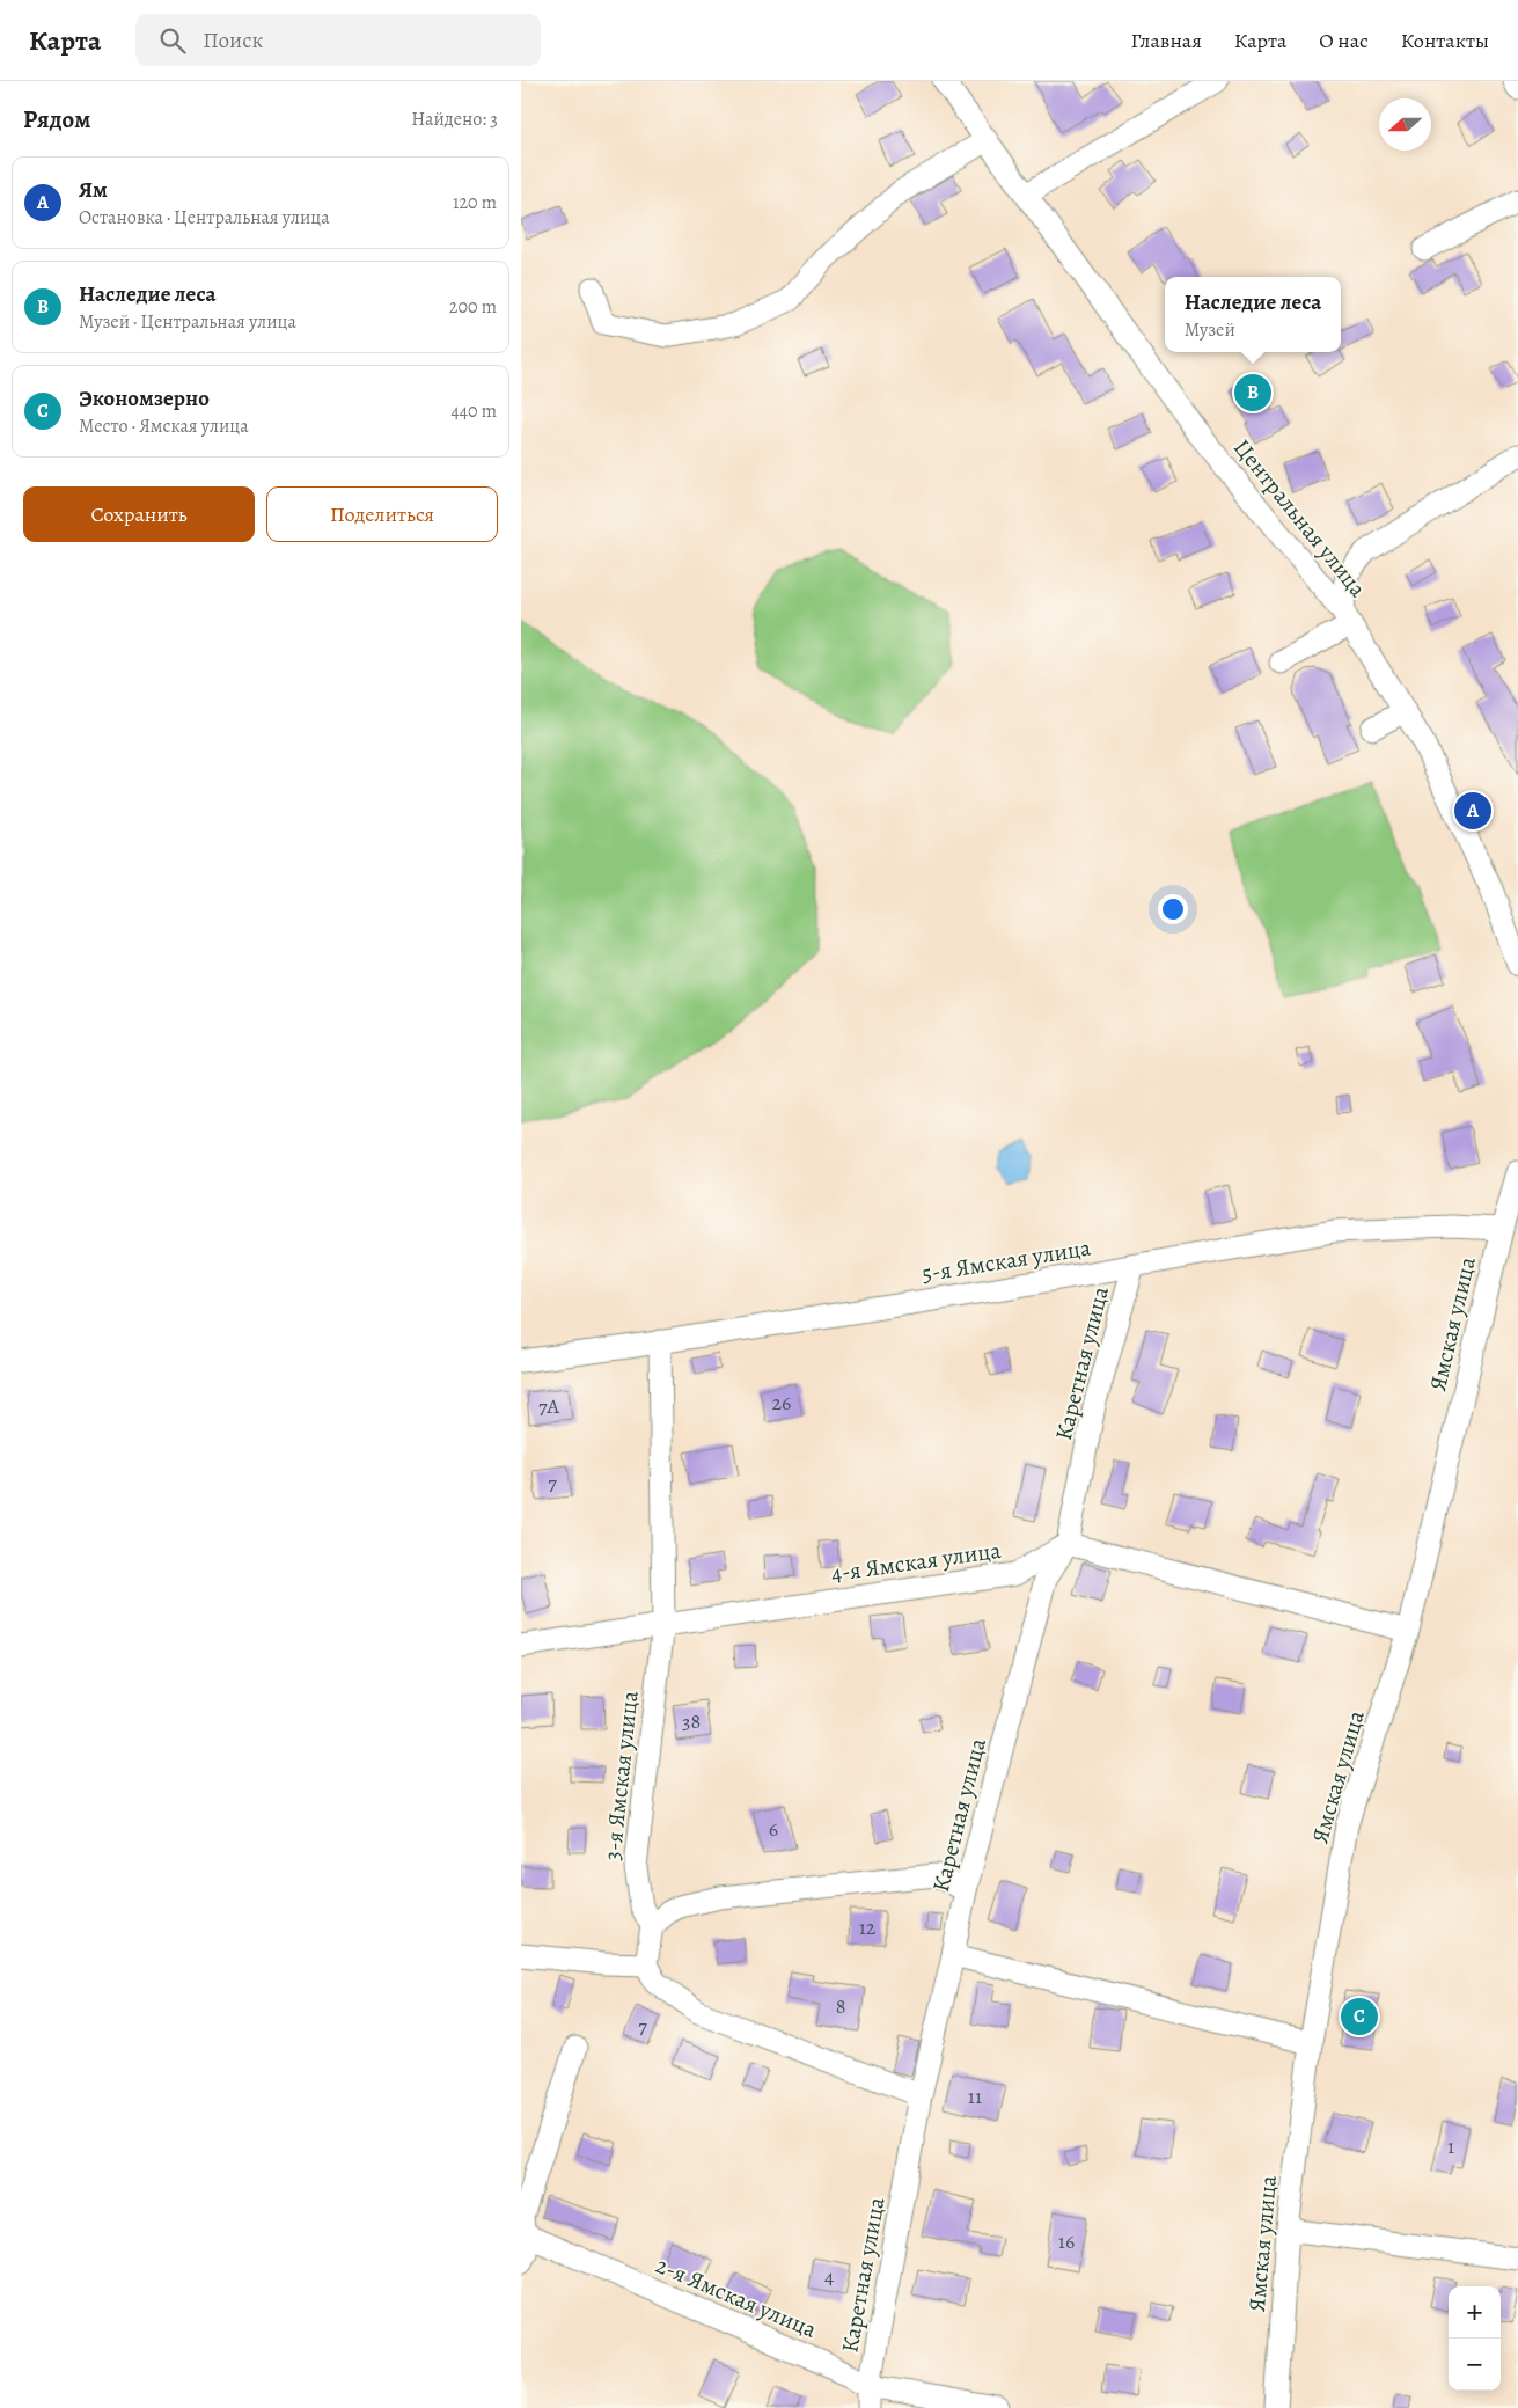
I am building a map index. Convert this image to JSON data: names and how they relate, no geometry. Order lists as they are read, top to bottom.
{
  "streets": {
    "street": [
      "Центральная улица",
      "5-я Ямская улица",
      "Ямская улица",
      "Каретная улица",
      "4-я Ямская улица",
      "3-я Ямская улица",
      "2-я Ямская улица"
    ]
  },
  "crossings": [
    ["5-я Ямская улица", "Ямская улица"],
    ["5-я Ямская улица", "Каретная улица"],
    ["5-я Ямская улица", "3-я Ямская улица"],
    ["Каретная улица", "4-я Ямская улица"],
    ["Каретная улица", "2-я Ямская улица"],
    ["4-я Ямская улица", "3-я Ямская улица"]
  ],
  "house_numbers": [
    "26",
    "7А",
    "7",
    "38",
    "6",
    "12",
    "8",
    "7",
    "11",
    "1",
    "16",
    "4"
  ],
  "north": "left",
  "page": {
    "header": "Карта",
    "search": "Поиск",
    "nav": [
      "Главная",
      "Карта",
      "О нас",
      "Контакты"
    ],
    "heading": ["Рядом", "Найдено: 3"],
    "list": [
      {
        "mark": "A",
        "name": "Ям",
        "note": "Остановка · Центральная улица",
        "value": "120 m"
      },
      {
        "mark": "B",
        "name": "Наследие леса",
        "note": "Музей · Центральная улица",
        "value": "200 m"
      },
      {
        "mark": "C",
        "name": "Экономзерно",
        "note": "Место · Ямская улица",
        "value": "440 m"
      }
    ],
    "popup": ["Наследие леса", "Музей"],
    "pins": ["B", "A", "C"],
    "buttons": ["Сохранить", "Поделиться"],
    "map_buttons": ["+", "−"]
  }
}
